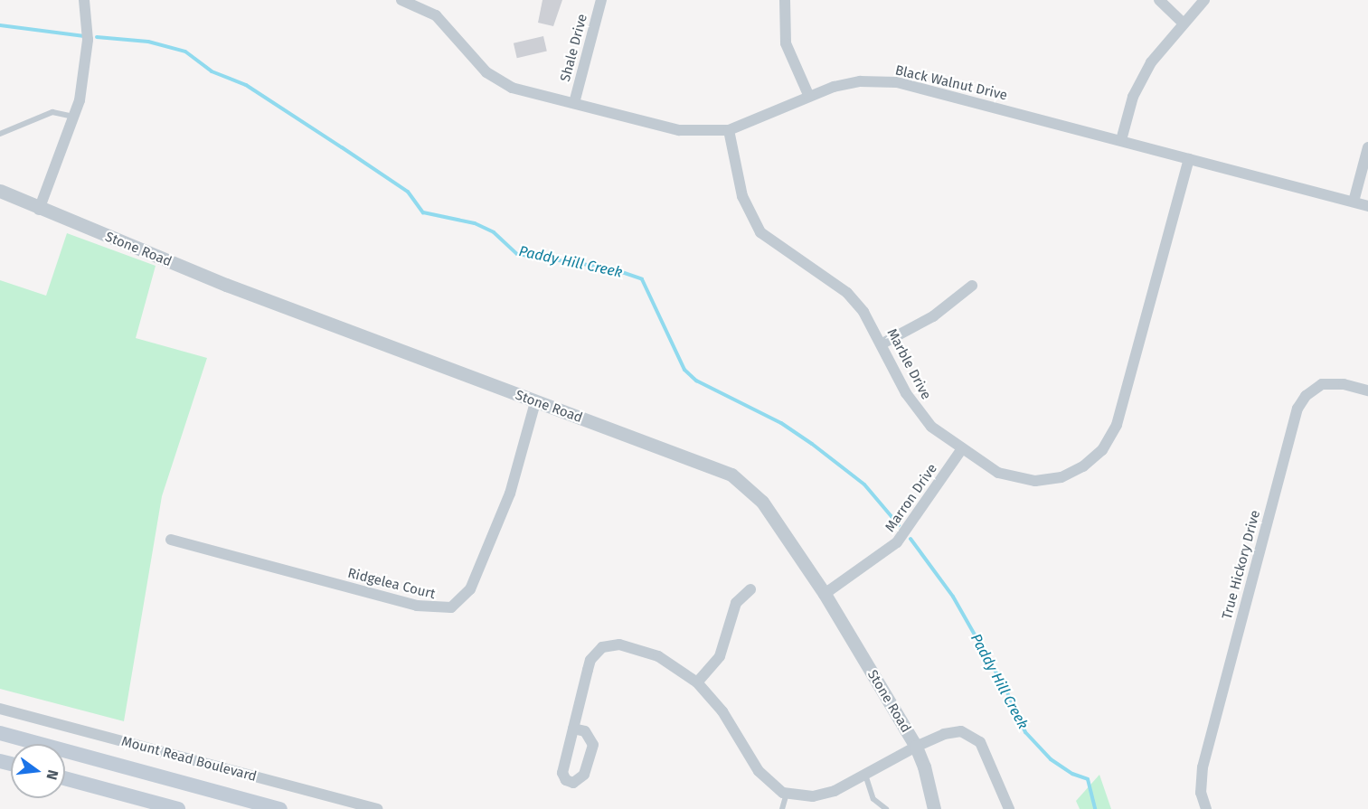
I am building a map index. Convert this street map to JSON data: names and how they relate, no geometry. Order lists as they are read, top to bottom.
{
  "streets": {
    "main road": ["Mount Read Boulevard"],
    "street": [
      "Shale Drive",
      "Black Walnut Drive",
      "Stone Road",
      "Marble Drive",
      "Marron Drive",
      "True Hickory Drive",
      "Ridgelea Court"
    ]
  },
  "crossings": [
    ["Shale Drive", "Black Walnut Drive"],
    ["Black Walnut Drive", "Marble Drive"],
    ["Stone Road", "Marron Drive"],
    ["Stone Road", "Ridgelea Court"],
    ["Marble Drive", "Marron Drive"]
  ],
  "water": ["Paddy Hill Creek"],
  "north": "right"
}
